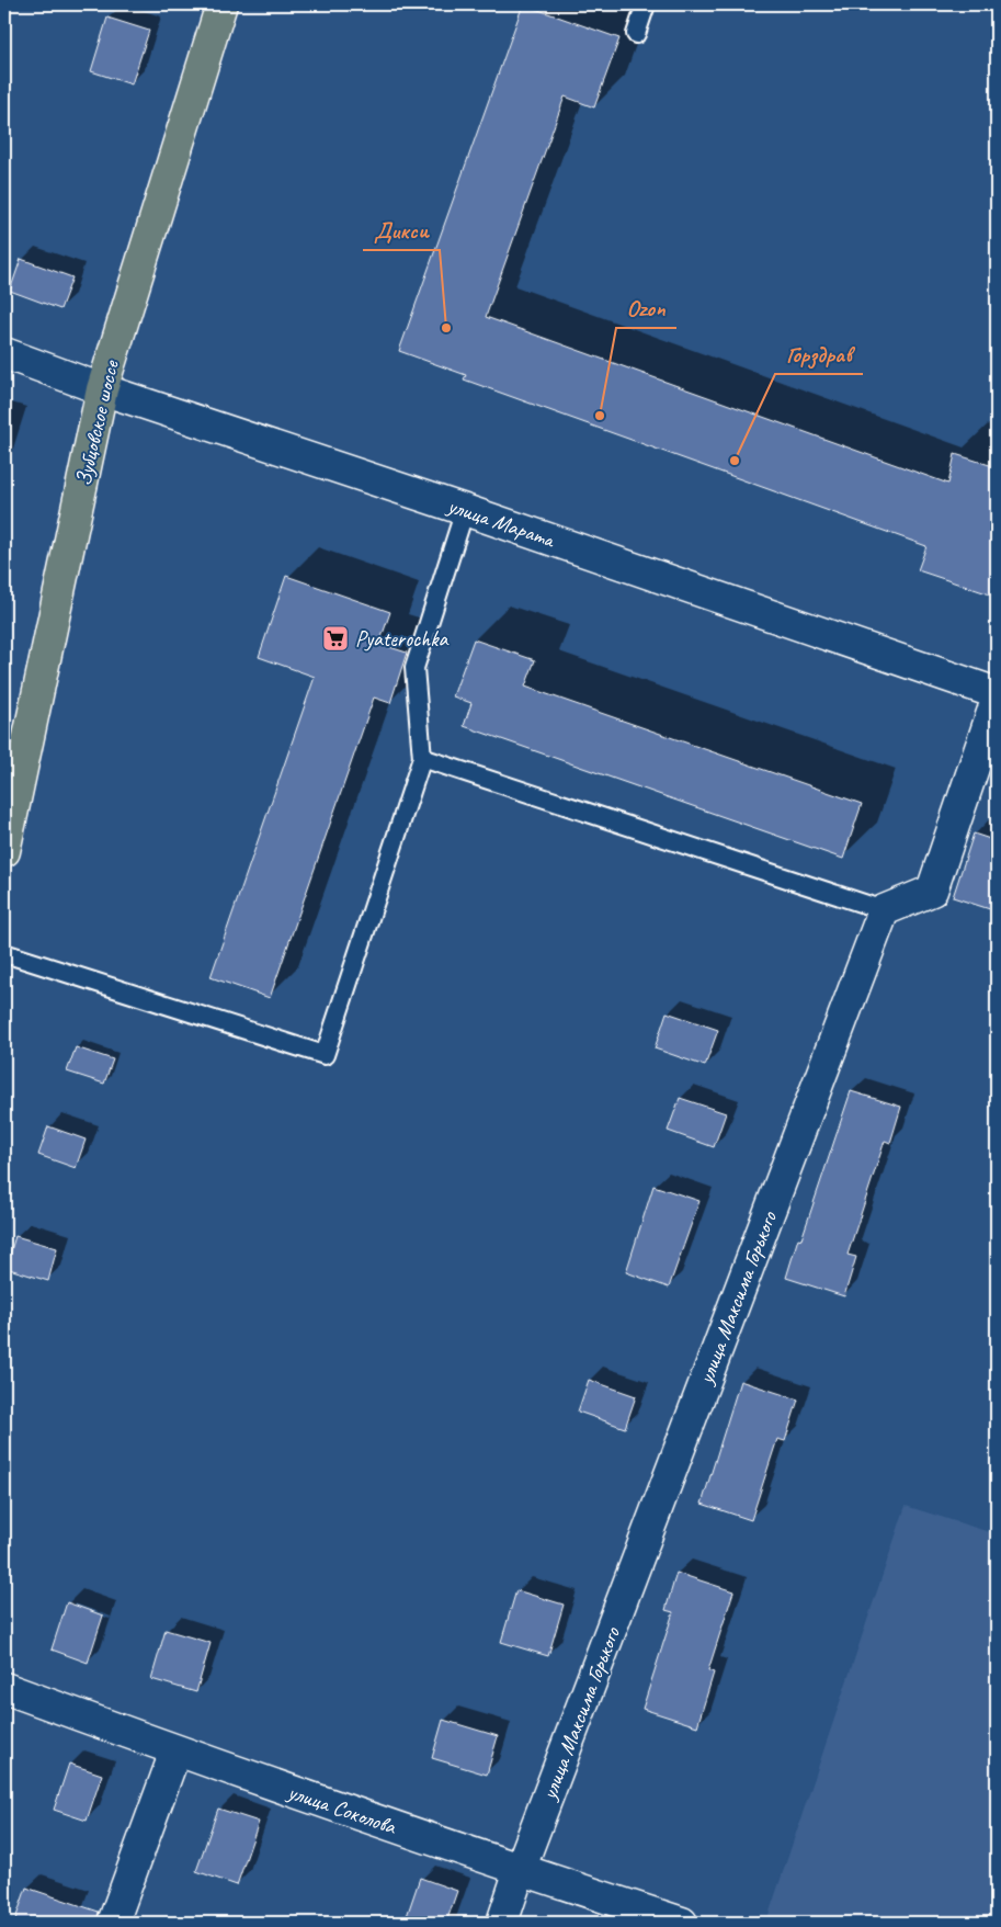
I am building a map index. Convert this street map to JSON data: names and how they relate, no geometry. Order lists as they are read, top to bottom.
{
  "streets": {
    "main road": ["Зубцовское шоссе"],
    "street": ["улица Марата", "улица Максима Горького", "улица Соколова"]
  },
  "crossings": [
    ["Зубцовское шоссе", "улица Марата"],
    ["улица Максима Горького", "улица Соколова"]
  ],
  "places": {
    "other": ["Дикси", "Ozon", "Горздрав"],
    "supermarket": ["Pyaterochka"]
  }
}
